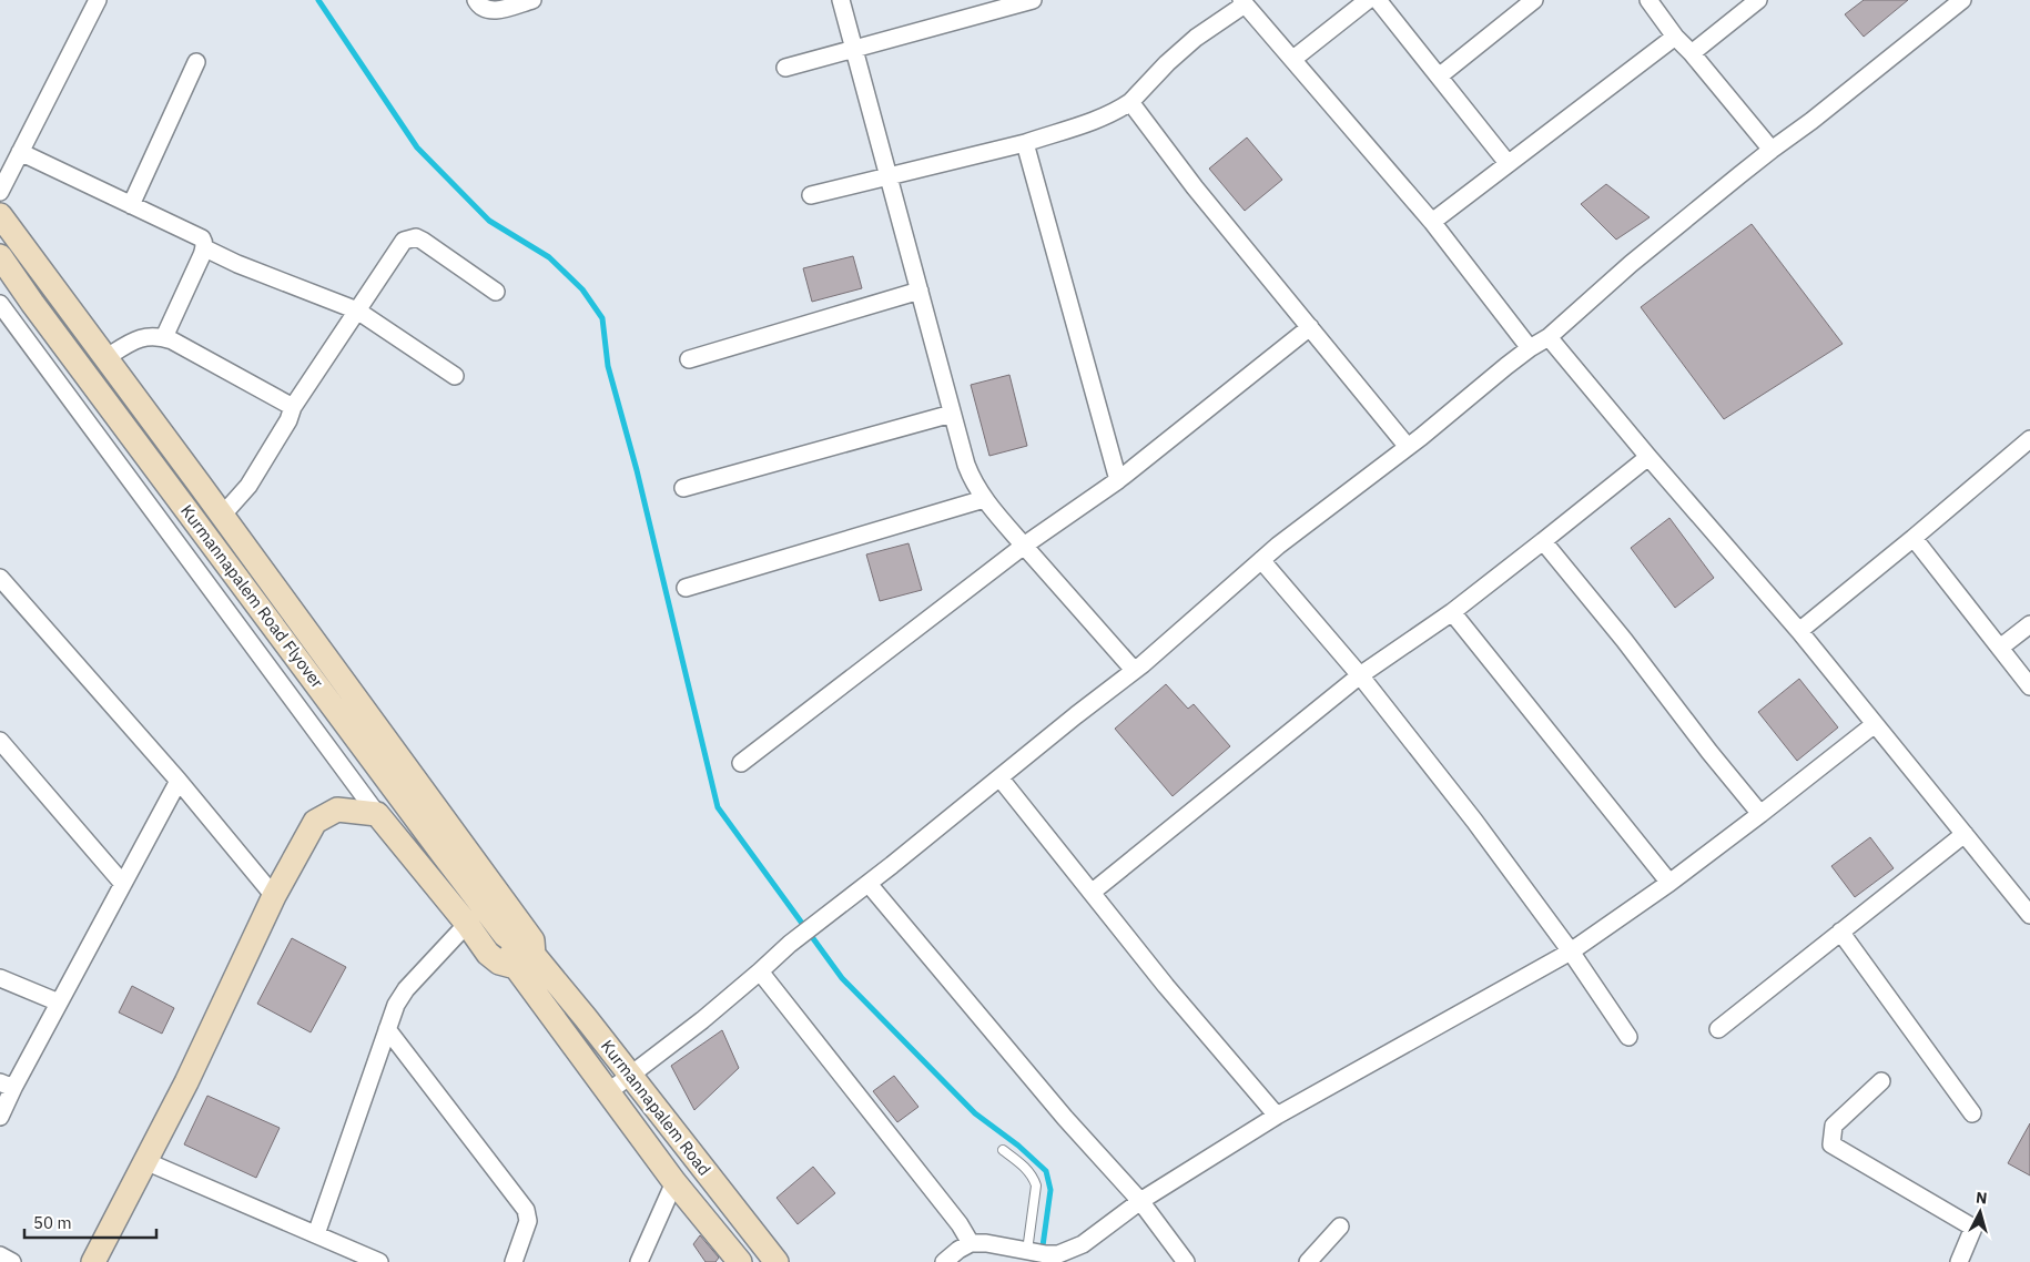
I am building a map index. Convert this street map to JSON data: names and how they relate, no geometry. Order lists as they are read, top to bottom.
{
  "streets": {
    "street": ["Kurmannapalem Road Flyover", "Kurmannapalem Road"]
  },
  "crossings": [
    ["Kurmannapalem Road Flyover", "Kurmannapalem Road"]
  ],
  "scale_bar": "50 m",
  "north": "top"
}
